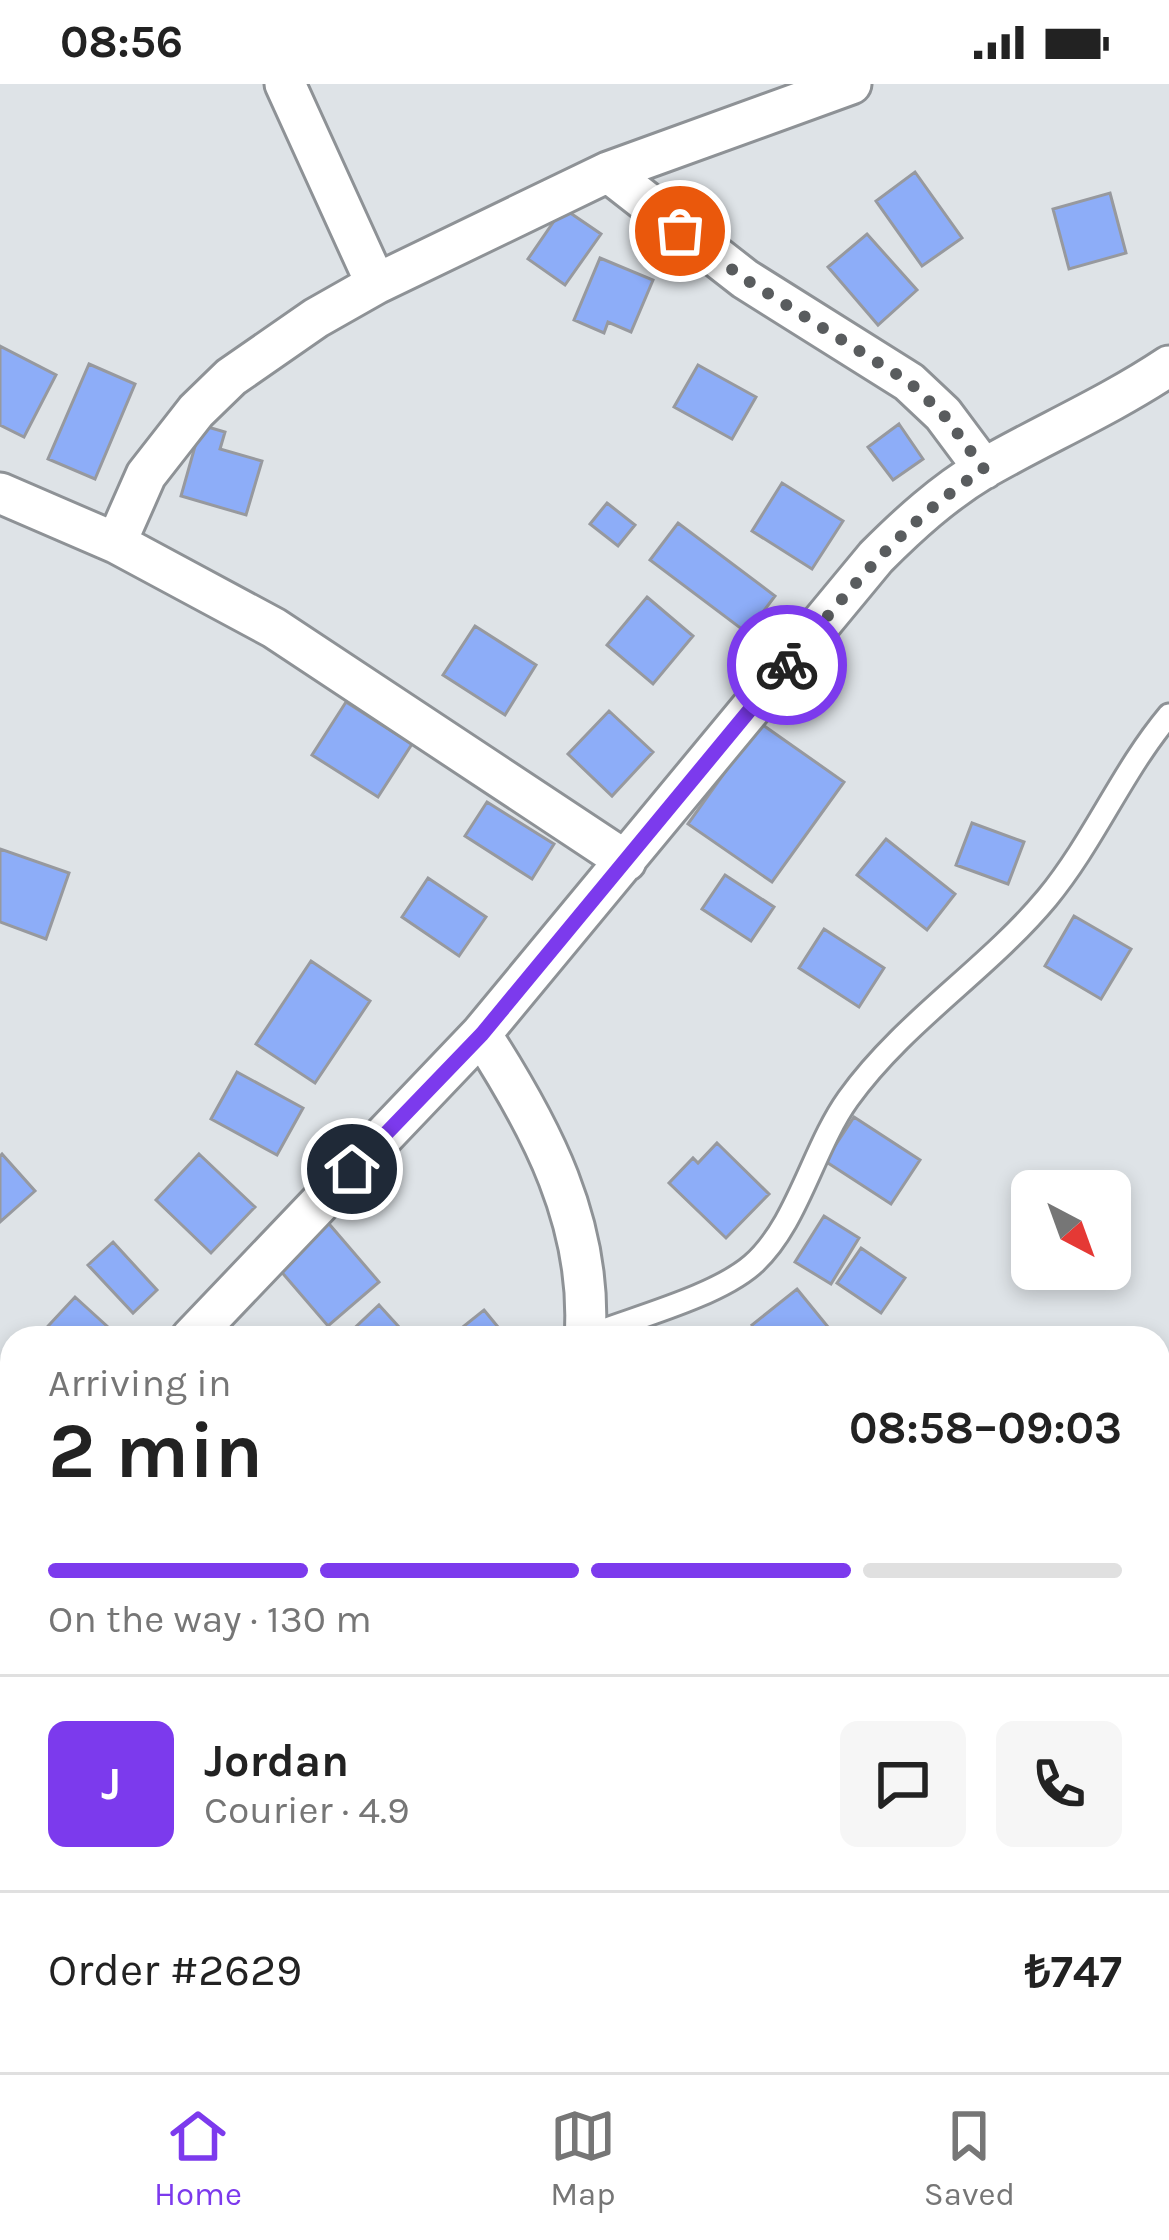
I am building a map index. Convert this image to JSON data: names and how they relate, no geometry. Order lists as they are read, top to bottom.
{
  "north": "bottom right",
  "page": {
    "status": "08:56",
    "heading": ["2 min", "Arriving in", "08:58–09:03"],
    "panel": [
      "Jordan",
      "Courier · 4.9",
      "Order #2629",
      "₺747"
    ],
    "bar": "On the way · 130 m",
    "round": "J",
    "tabs": ["Home", "Map", "Saved"]
  }
}
